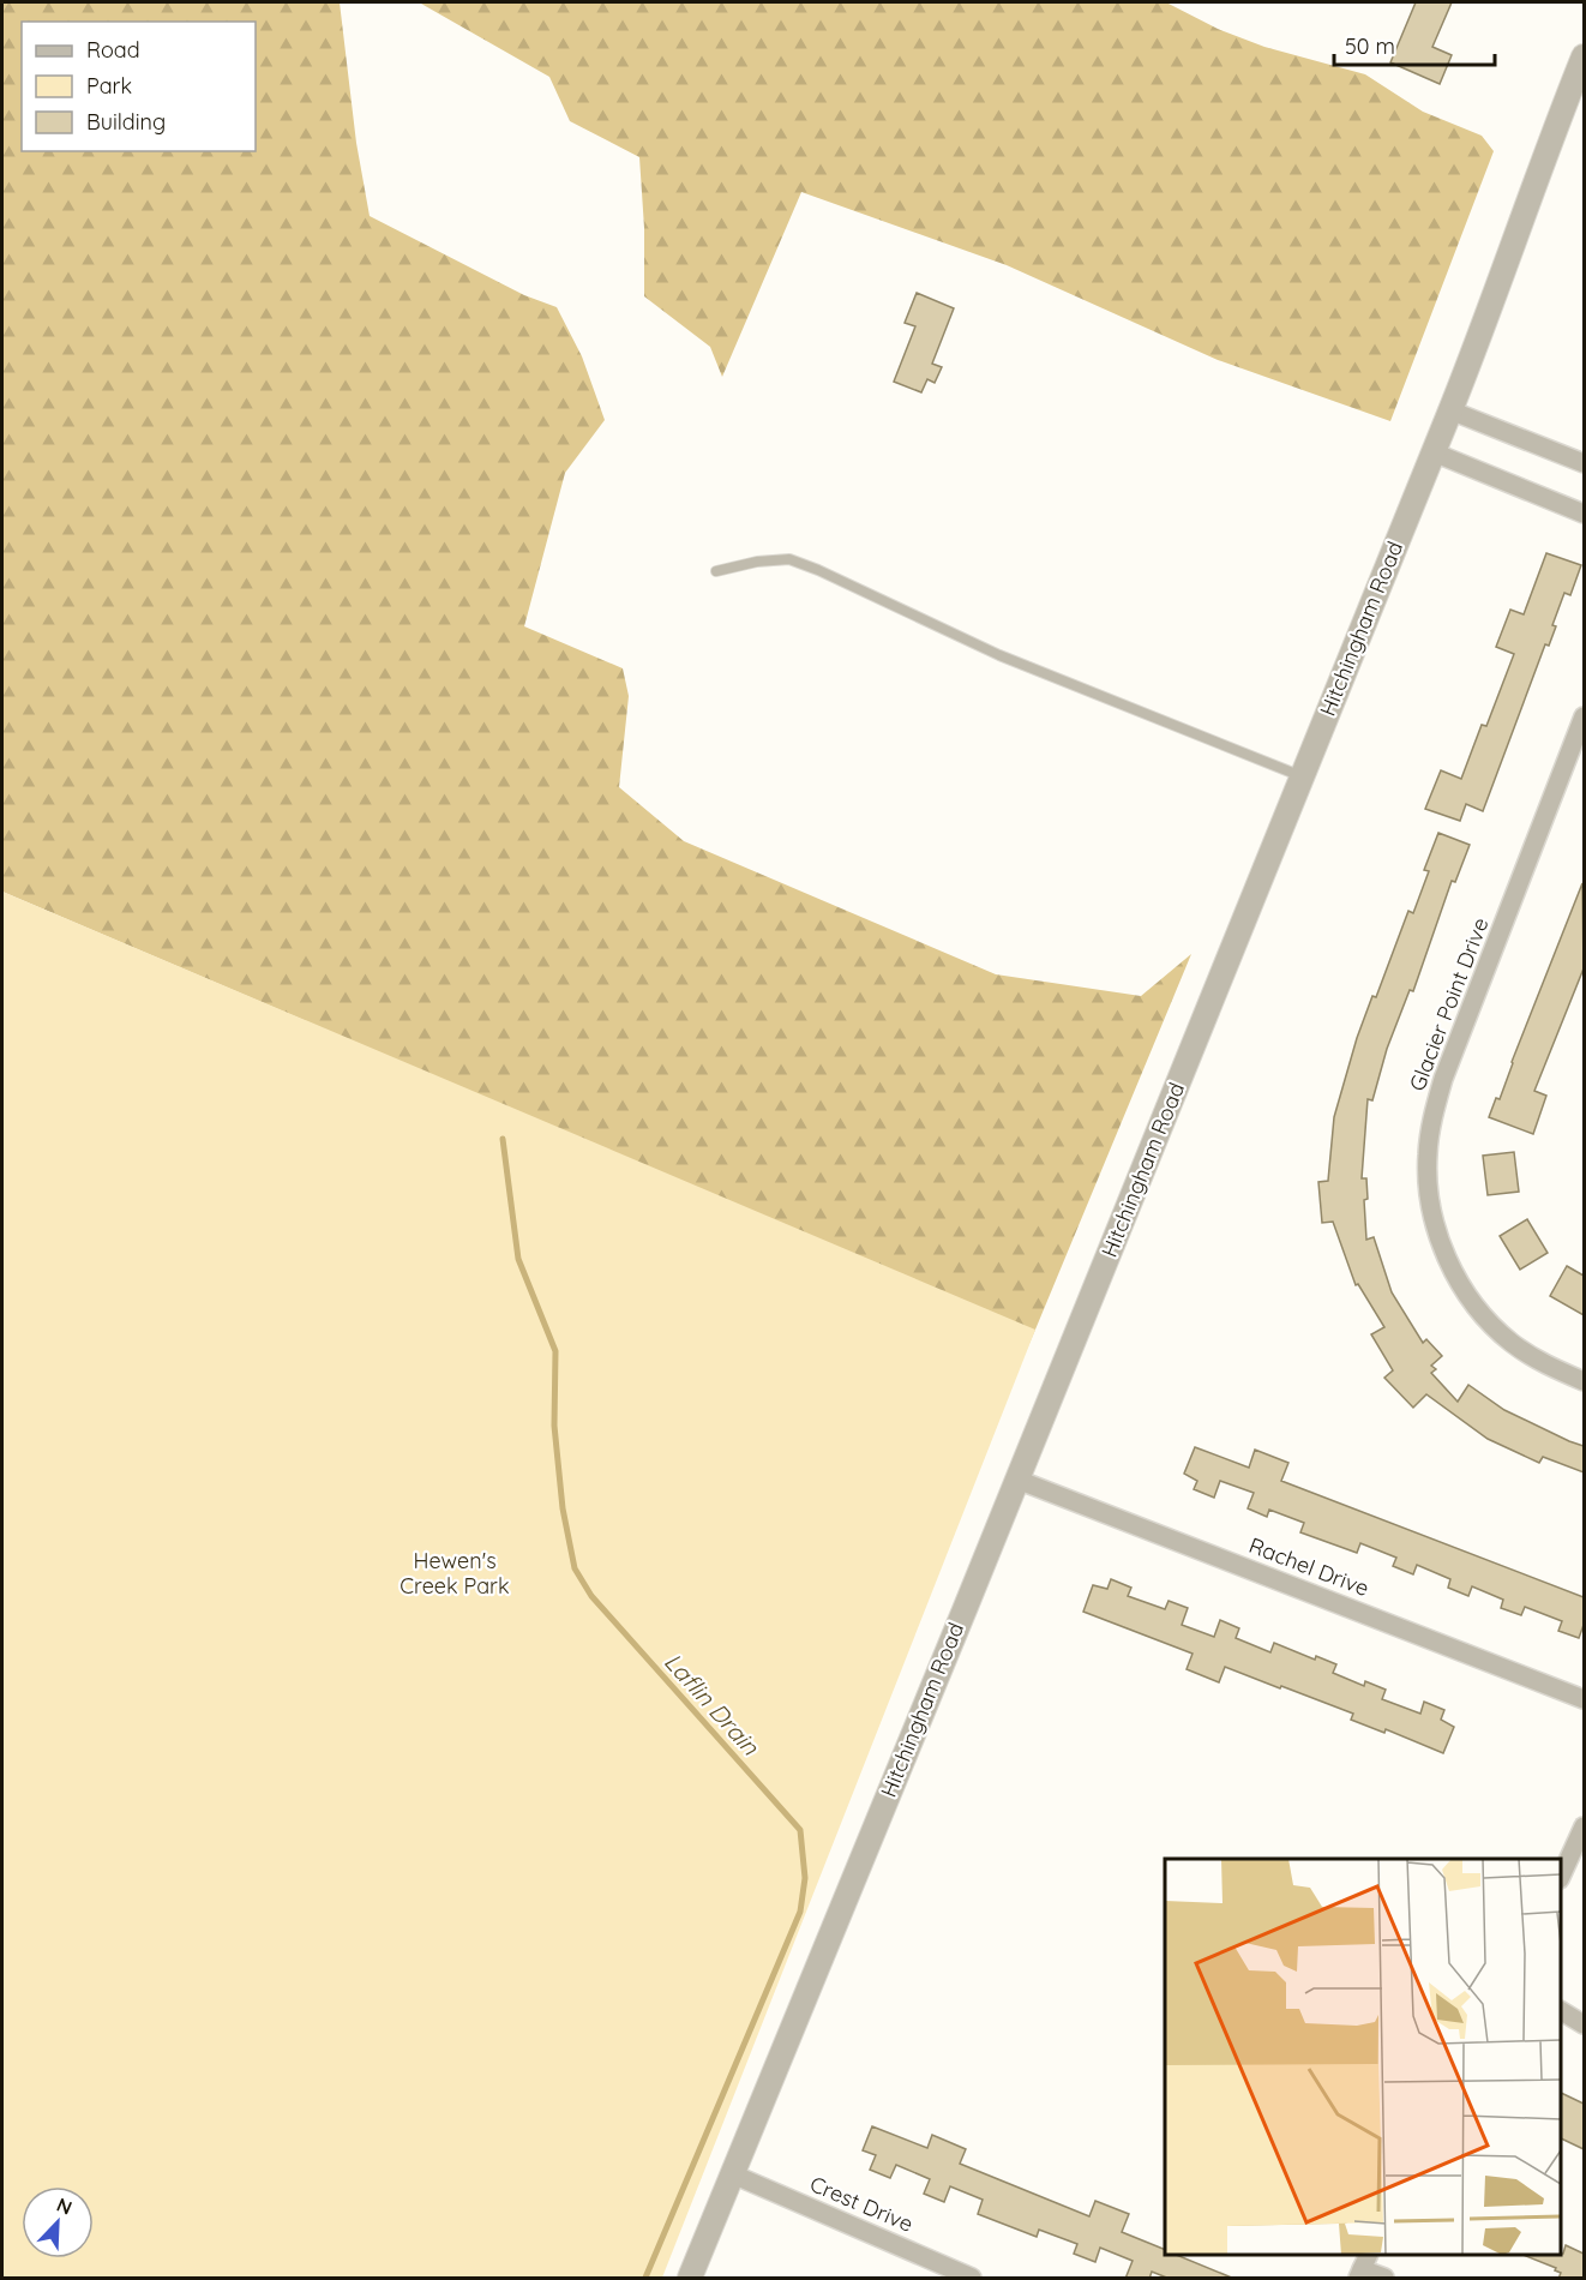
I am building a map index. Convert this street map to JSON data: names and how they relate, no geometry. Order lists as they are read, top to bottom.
{
  "streets": {
    "street": [
      "Hitchingham Road",
      "Glacier Point Drive",
      "Rachel Drive",
      "Crest Drive"
    ]
  },
  "crossings": [
    ["Hitchingham Road", "Rachel Drive"],
    ["Hitchingham Road", "Crest Drive"]
  ],
  "water": ["Laflin Drain"],
  "parks": ["Hewen's Creek Park"],
  "legend": ["Road", "Park", "Building"],
  "scale_bar": "50 m",
  "north": "top right"
}
